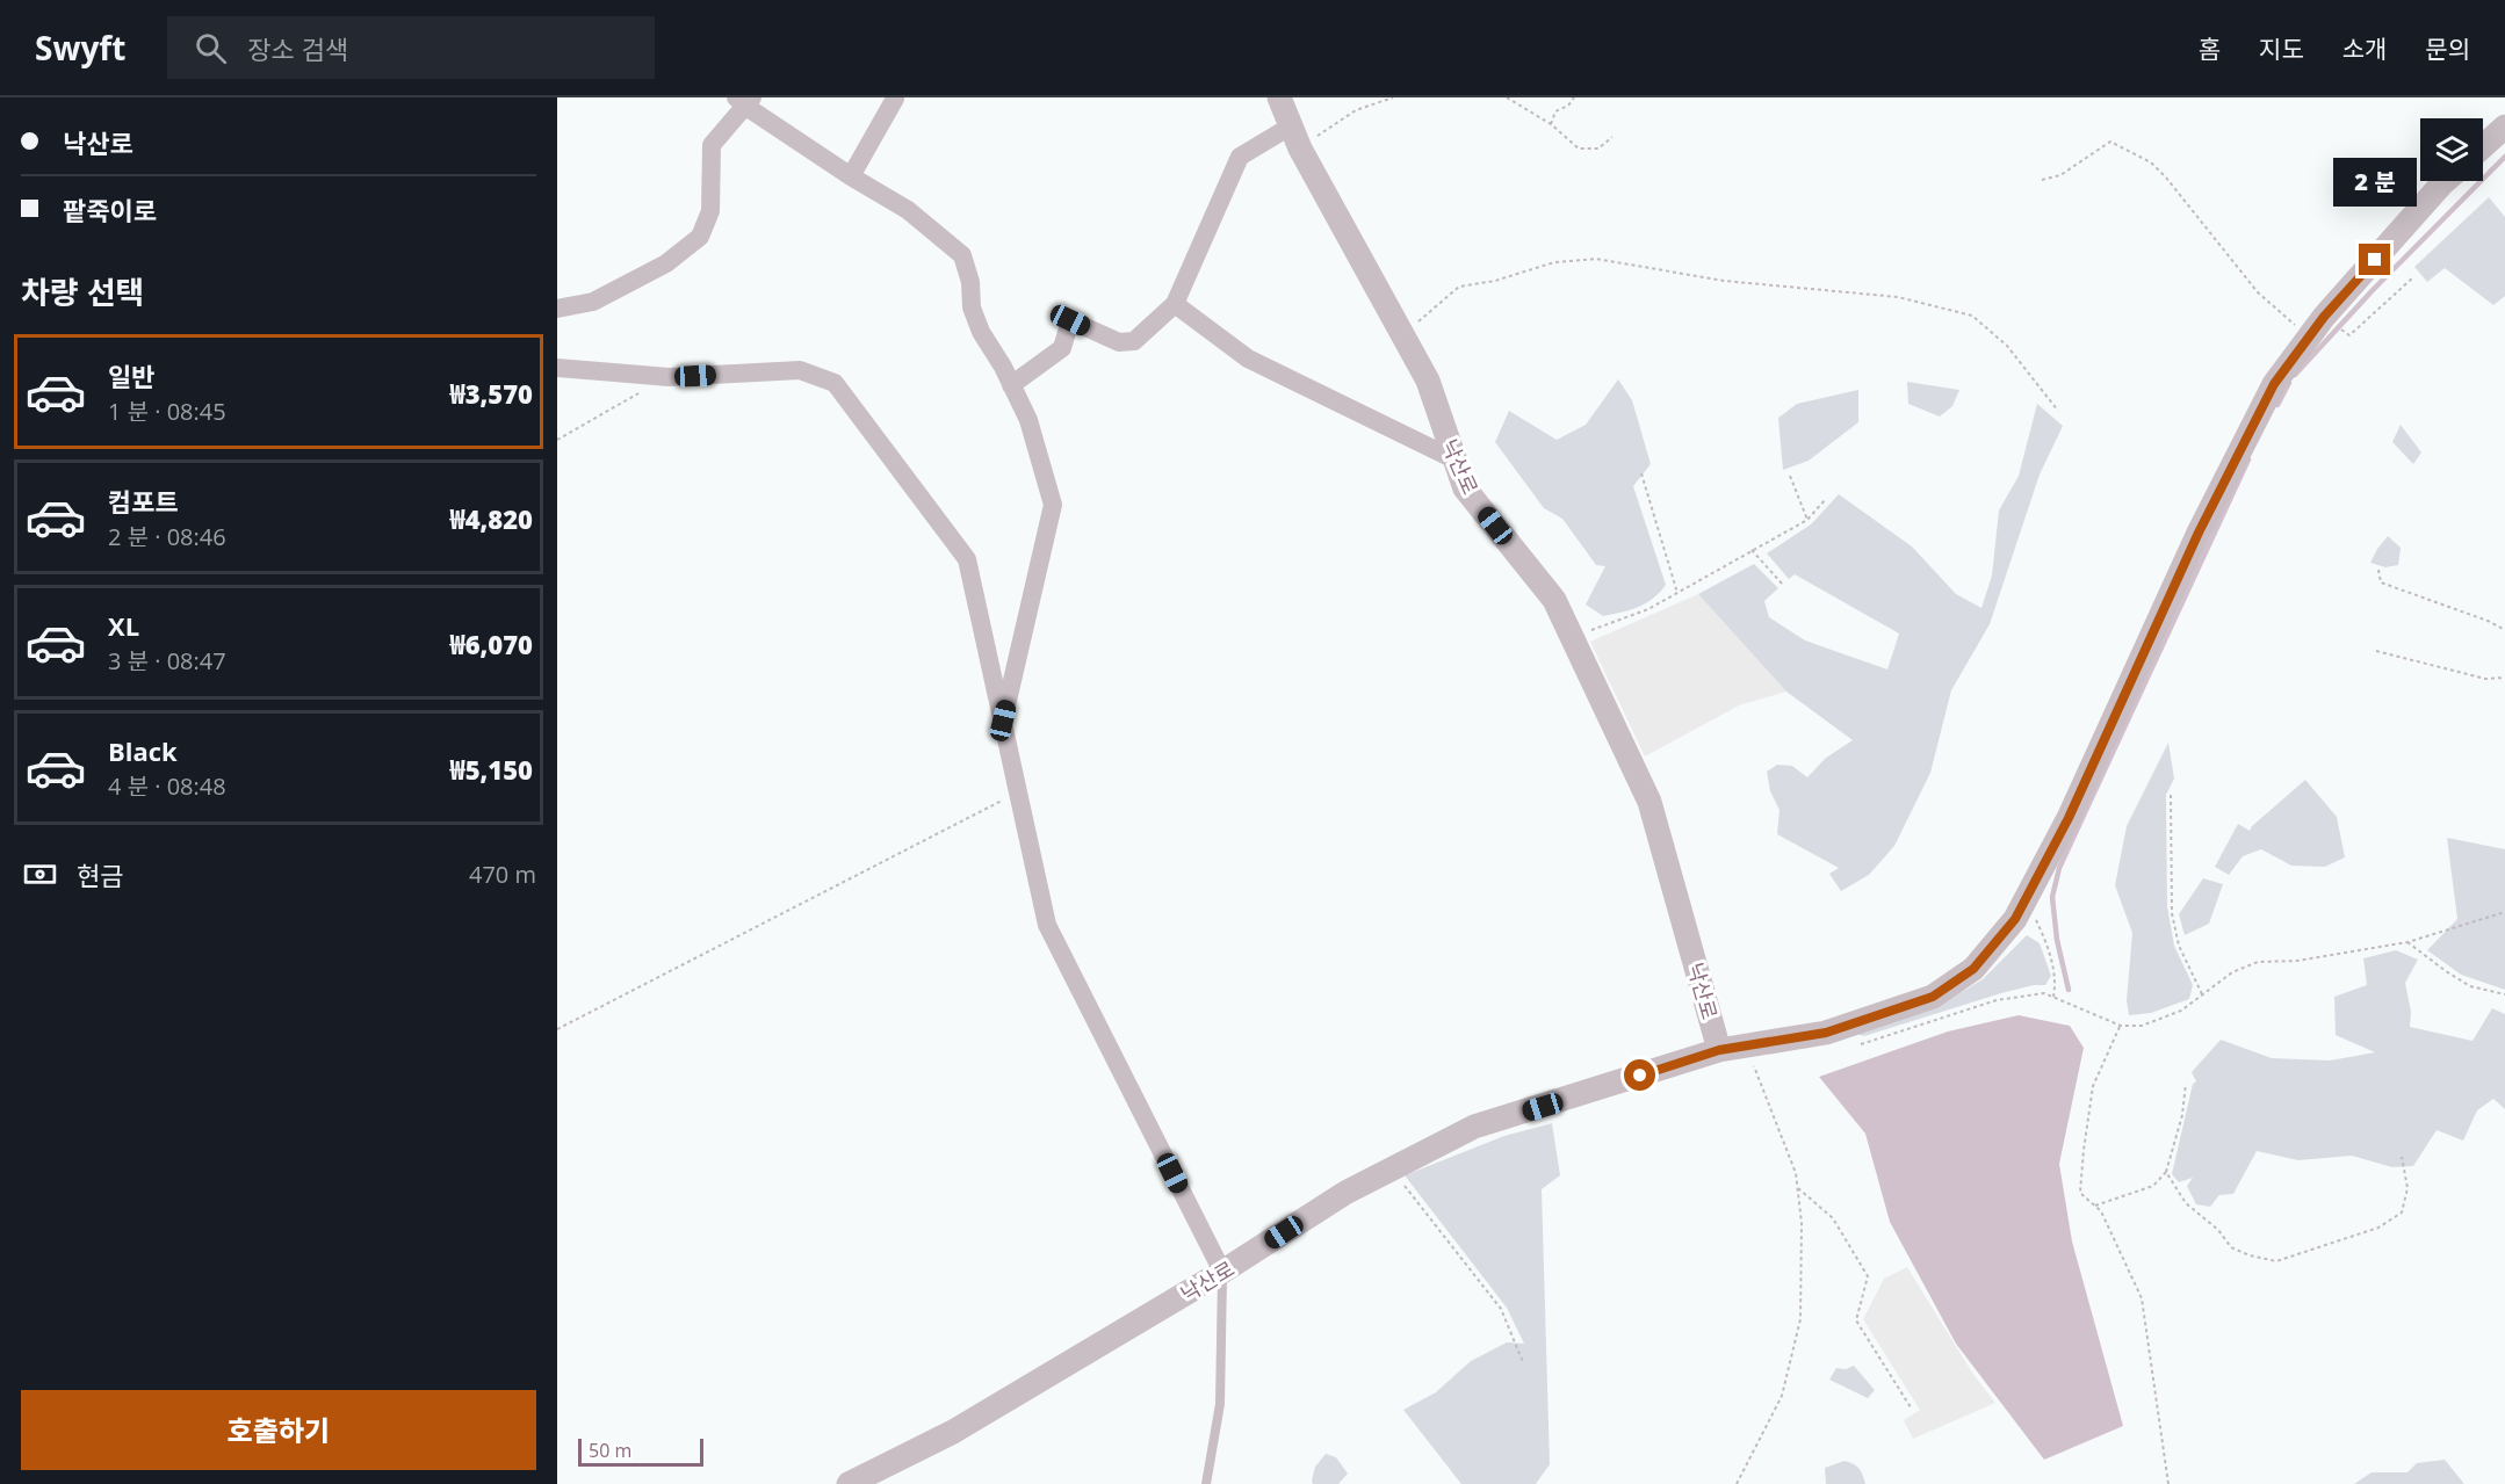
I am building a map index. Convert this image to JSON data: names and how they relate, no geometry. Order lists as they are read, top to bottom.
{
  "streets": {
    "street": ["낙산로"]
  },
  "scale_bar": "50 m",
  "page": {
    "header": "Swyft",
    "search": "장소 검색",
    "nav": [
      "홈",
      "지도",
      "소개",
      "문의"
    ],
    "banner": ["낙산로", "팥죽이로"],
    "bubble": "2 분",
    "heading": "차량 선택",
    "list": [
      {
        "name": "일반",
        "note": "1 분 · 08:45",
        "value": "₩3,570"
      },
      {
        "name": "컴포트",
        "note": "2 분 · 08:46",
        "value": "₩4,820"
      },
      {
        "name": "XL",
        "note": "3 분 · 08:47",
        "value": "₩6,070"
      },
      {
        "name": "Black",
        "note": "4 분 · 08:48",
        "value": "₩5,150"
      }
    ],
    "pay": ["현금", "470 m"],
    "buttons": "호출하기",
    "scale": "50 m"
  }
}
